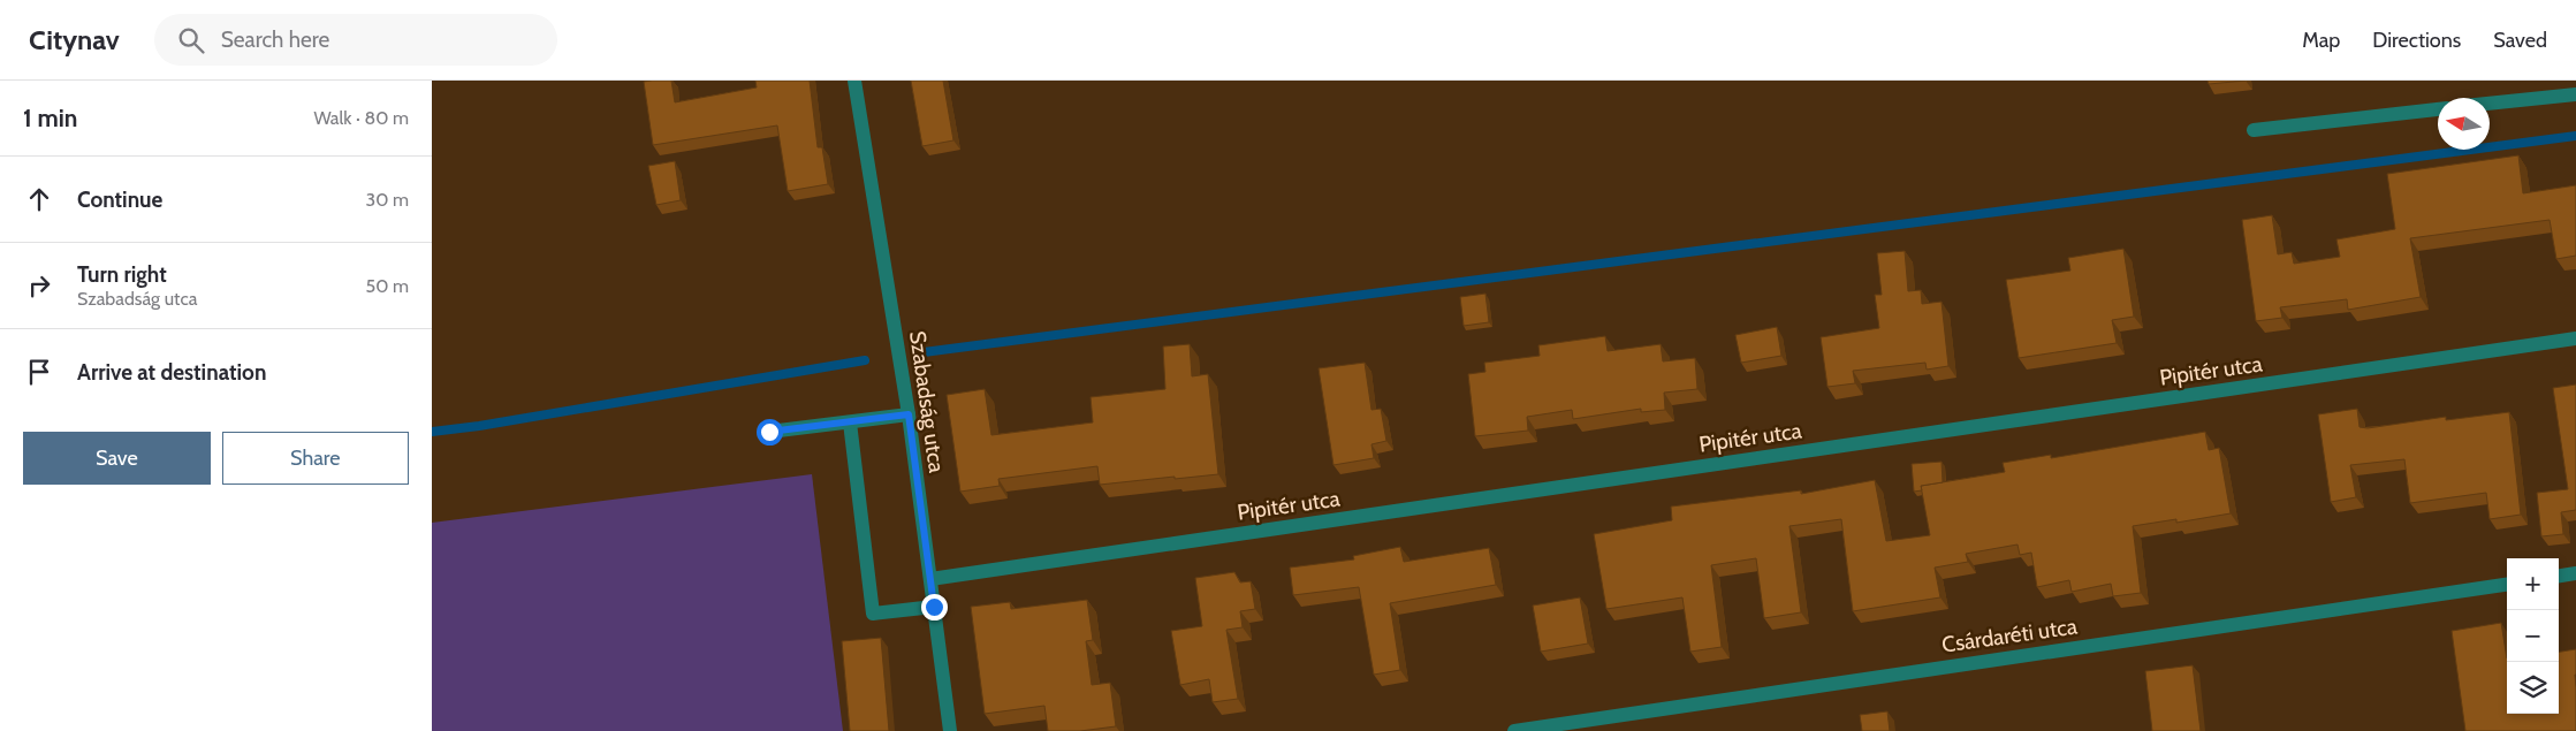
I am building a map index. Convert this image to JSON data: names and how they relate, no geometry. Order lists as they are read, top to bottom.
{
  "streets": {
    "street": ["Pipitér utca", "Szabadság utca", "Csárdaréti utca"]
  },
  "crossings": [
    ["Pipitér utca", "Szabadság utca"]
  ],
  "north": "left",
  "page": {
    "header": "Citynav",
    "search": "Search here",
    "nav": ["Map", "Directions", "Saved"],
    "heading": ["1 min", "Walk · 80 m"],
    "list": [
      ["Continue", "30 m"],
      ["Turn right", "Szabadság utca", "50 m"],
      "Arrive at destination"
    ],
    "buttons": ["Save", "Share"],
    "map_buttons": ["+", "−"]
  }
}
